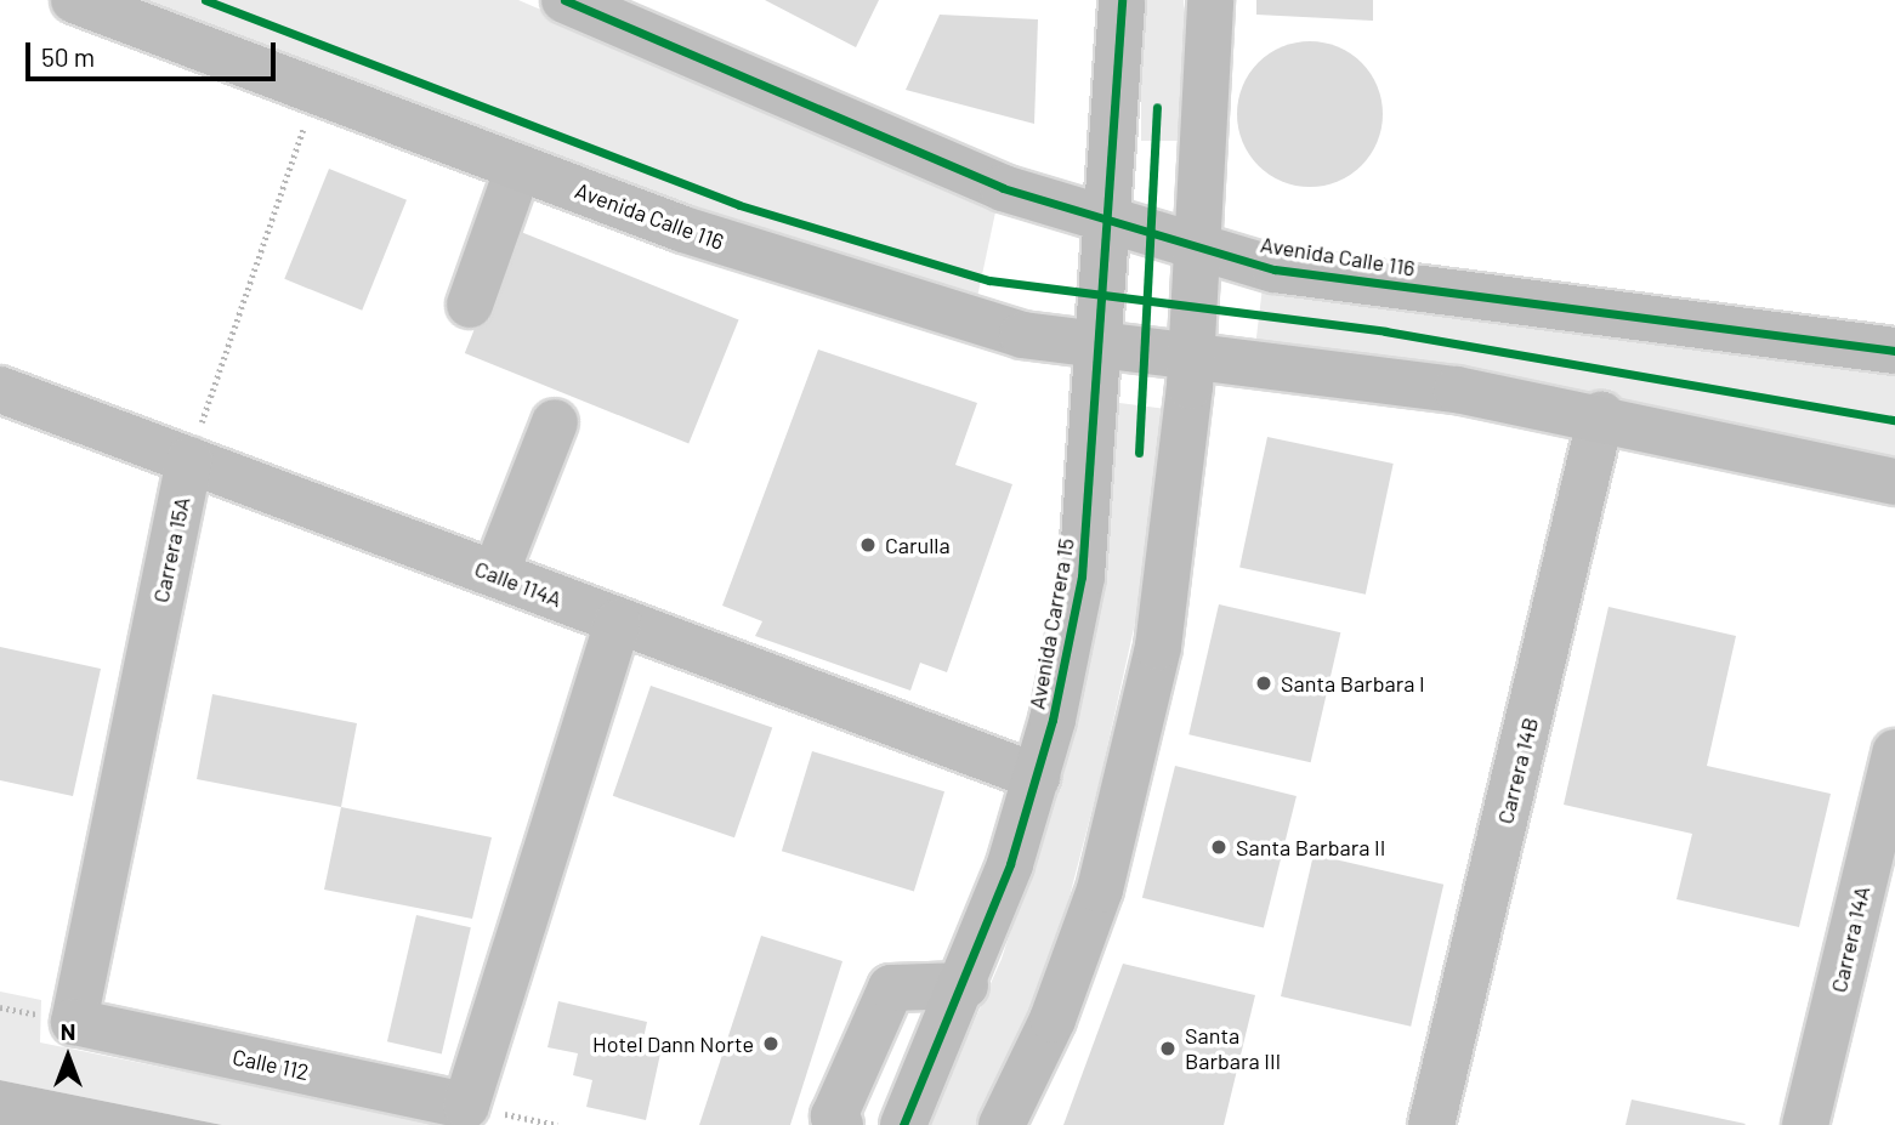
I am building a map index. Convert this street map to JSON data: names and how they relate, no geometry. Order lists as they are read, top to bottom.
{
  "streets": {
    "main road": ["Avenida Calle 116", "Avenida Carrera 15"],
    "street": [
      "Carrera 15A",
      "Calle 114A",
      "Carrera 14B",
      "Carrera 14A",
      "Calle 112"
    ]
  },
  "crossings": [
    ["Avenida Calle 116", "Avenida Carrera 15"],
    ["Avenida Calle 116", "Carrera 14B"],
    ["Carrera 15A", "Calle 114A"],
    ["Carrera 15A", "Calle 112"],
    ["Calle 114A", "Avenida Carrera 15"]
  ],
  "places": [
    "Carulla",
    "Santa Barbara I",
    "Santa Barbara II",
    "Hotel Dann Norte",
    "Santa Barbara III"
  ],
  "scale_bar": "50 m",
  "north": "top"
}
